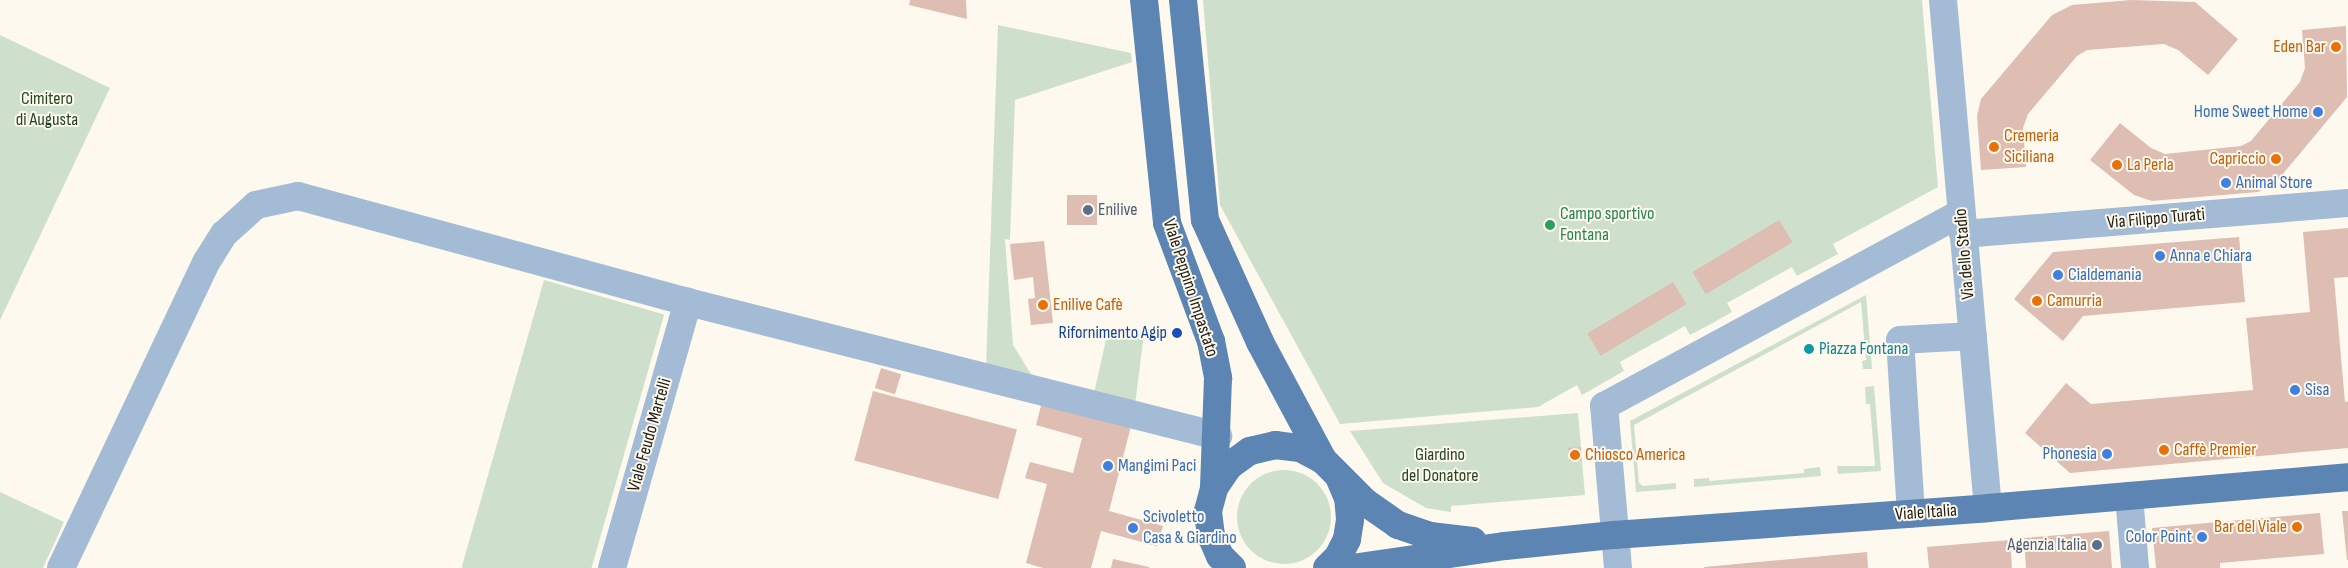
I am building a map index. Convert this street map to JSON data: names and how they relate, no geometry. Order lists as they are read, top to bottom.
{
  "streets": {
    "main road": ["Viale Peppino Impastato", "Viale Italia"],
    "street": ["Via Filippo Turati", "Via dello Stadio", "Viale Feudo Martelli"]
  },
  "crossings": [
    ["Via Filippo Turati", "Via dello Stadio"],
    ["Via dello Stadio", "Viale Italia"]
  ],
  "parks": ["Cimitero di Augusta", "Giardino del Donatore"],
  "places": [
    "Eden Bar",
    "Home Sweet Home",
    "Cremeria Siciliana",
    "Capriccio",
    "La Perla",
    "Animal Store",
    "Enilive",
    "Campo sportivo Fontana",
    "Anna e Chiara",
    "Cialdemania",
    "Camurria",
    "Enilive Cafè",
    "Rifornimento Agip",
    "Piazza Fontana",
    "Sisa",
    "Caffè Premier",
    "Phonesia",
    "Chiosco America",
    "Mangimi Paci",
    "Bar del Viale",
    "Scivoletto Casa & Giardino",
    "Color Point",
    "Agenzia Italia"
  ]
}
